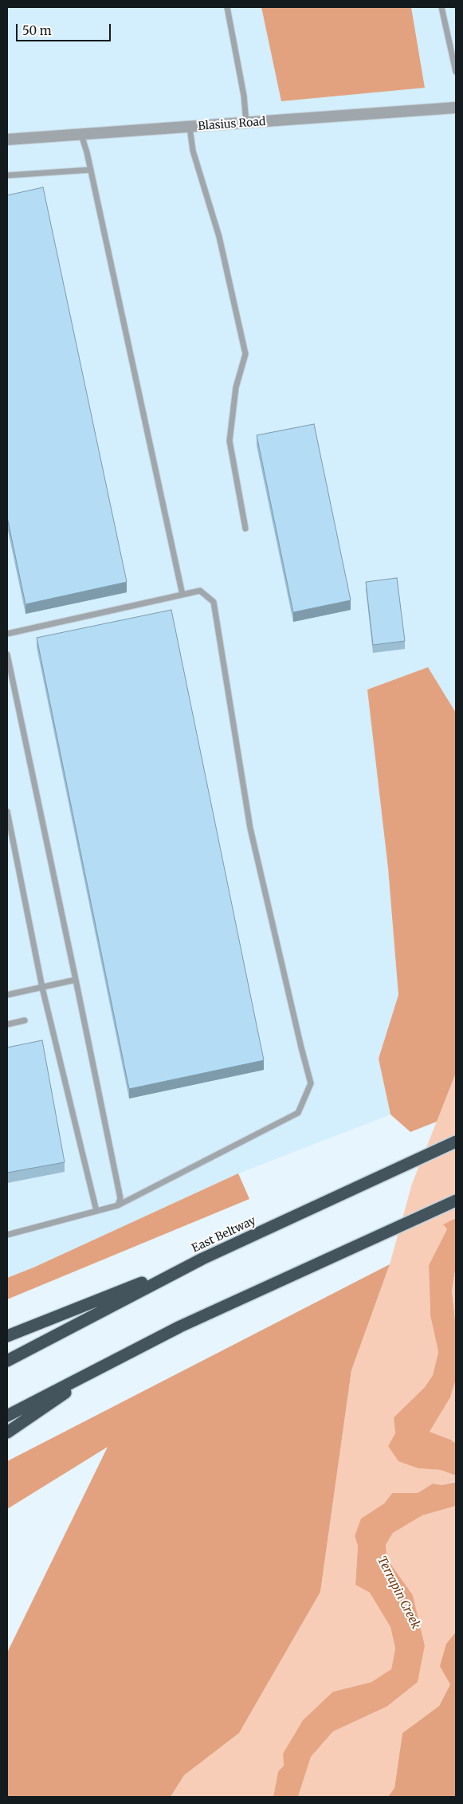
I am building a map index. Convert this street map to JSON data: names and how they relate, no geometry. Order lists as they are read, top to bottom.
{
  "streets": {
    "highway": ["East Beltway"],
    "street": ["Blasius Road"]
  },
  "water": ["Terrapin Creek"],
  "scale_bar": "50 m"
}
